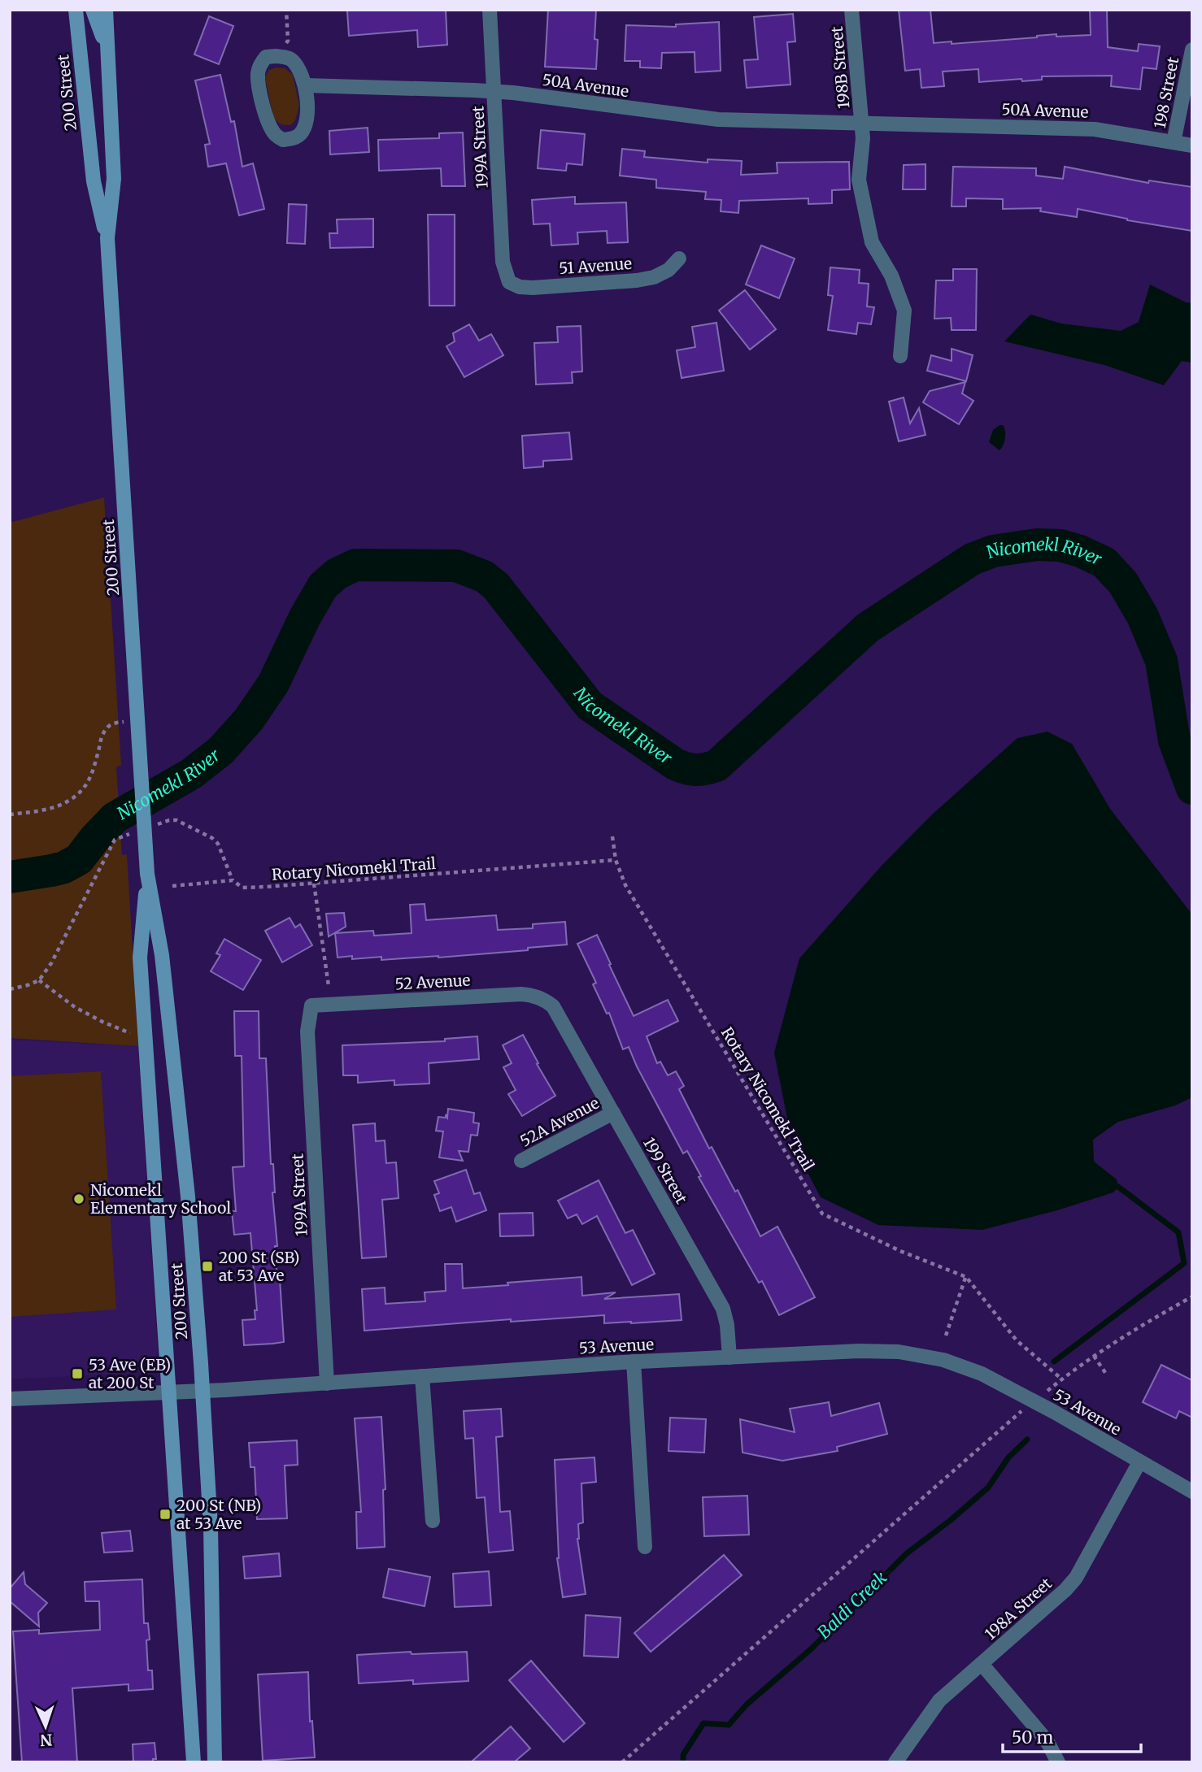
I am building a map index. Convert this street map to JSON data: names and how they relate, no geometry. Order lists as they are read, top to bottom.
{
  "streets": {
    "main road": ["200 Street"],
    "street": [
      "198B Street",
      "50A Avenue",
      "198 Street",
      "199A Street",
      "51 Avenue",
      "52 Avenue",
      "52A Avenue",
      "199 Street",
      "53 Avenue",
      "198A Street"
    ],
    "path": ["Rotary Nicomekl Trail"]
  },
  "crossings": [
    ["198B Street", "50A Avenue"],
    ["50A Avenue", "198 Street"],
    ["50A Avenue", "199A Street"],
    ["200 Street", "53 Avenue"],
    ["199A Street", "51 Avenue"],
    ["199A Street", "52 Avenue"],
    ["199A Street", "53 Avenue"],
    ["52 Avenue", "199 Street"],
    ["52A Avenue", "199 Street"],
    ["199 Street", "53 Avenue"],
    ["53 Avenue", "198A Street"]
  ],
  "water": ["Nicomekl River", "Baldi Creek"],
  "places": {
    "other": ["Nicomekl Elementary School"],
    "transit": ["200 St (SB) at 53 Ave", "53 Ave (EB) at 200 St", "200 St (NB) at 53 Ave"]
  },
  "scale_bar": "50 m",
  "north": "bottom"
}
